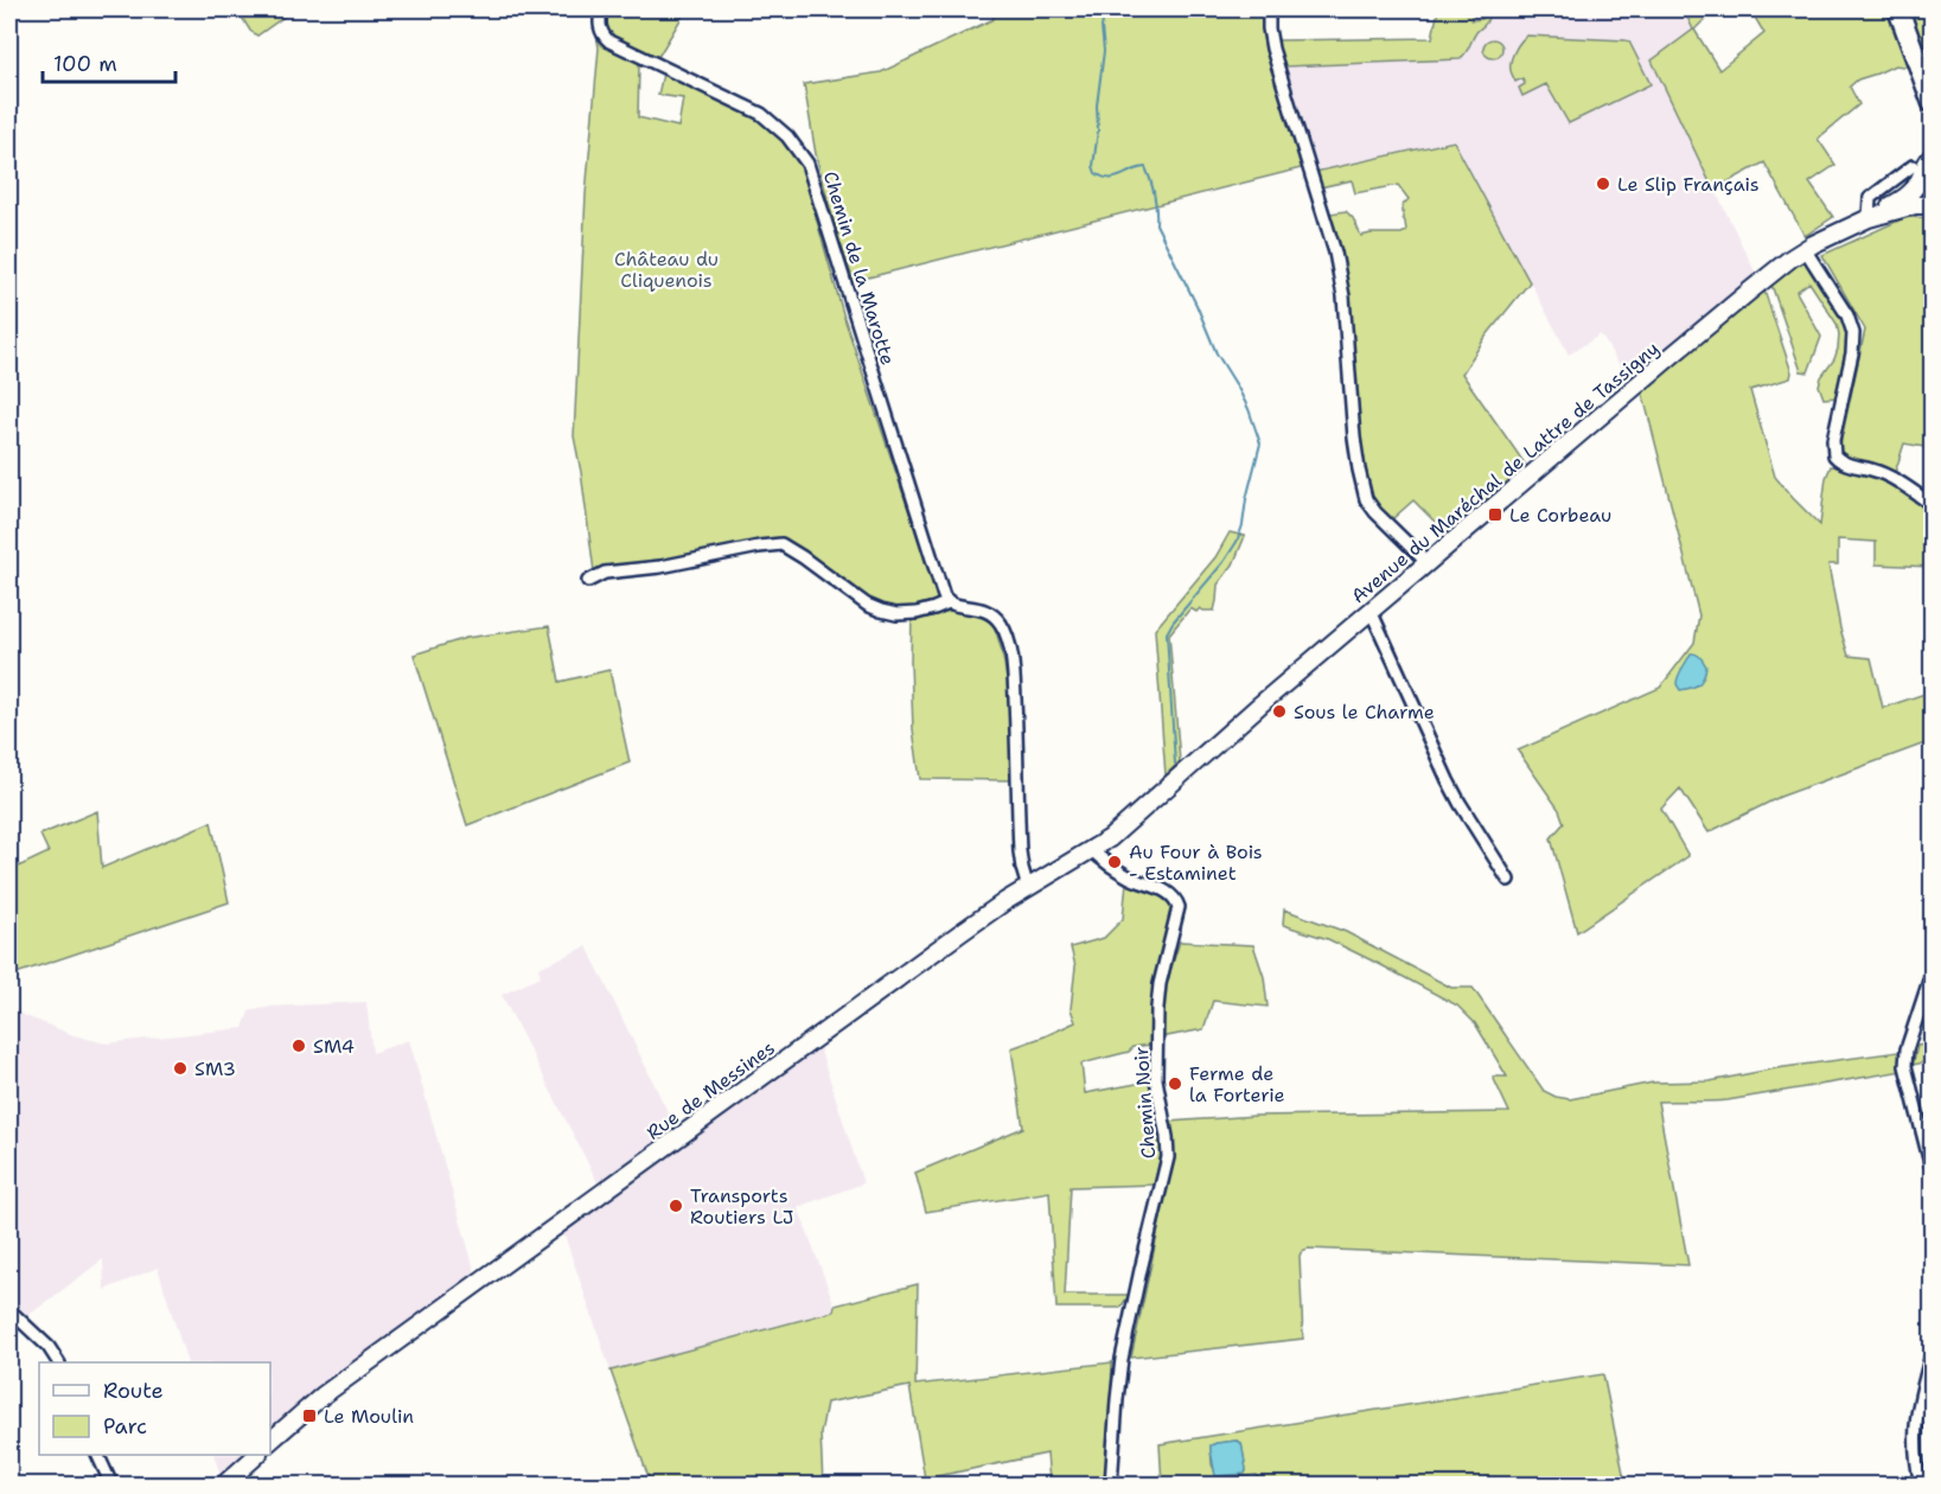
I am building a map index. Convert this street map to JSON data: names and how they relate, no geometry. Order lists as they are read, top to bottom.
{
  "streets": {
    "main road": ["Avenue du Maréchal de Lattre de Tassigny", "Rue de Messines"],
    "street": ["Chemin de la Marotte", "Chemin Noir"]
  },
  "crossings": [
    ["Avenue du Maréchal de Lattre de Tassigny", "Rue de Messines"],
    ["Rue de Messines", "Chemin Noir"]
  ],
  "parks": ["Château du Cliquenois"],
  "places": {
    "other": [
      "Le Slip Français",
      "Sous le Charme",
      "Au Four à Bois - Estaminet",
      "SM4",
      "SM3",
      "Ferme de la Forterie",
      "Transports Routiers LJ"
    ],
    "transit": ["Le Corbeau", "Le Moulin"]
  },
  "legend": ["Route", "Parc"],
  "scale_bar": "100 m"
}
